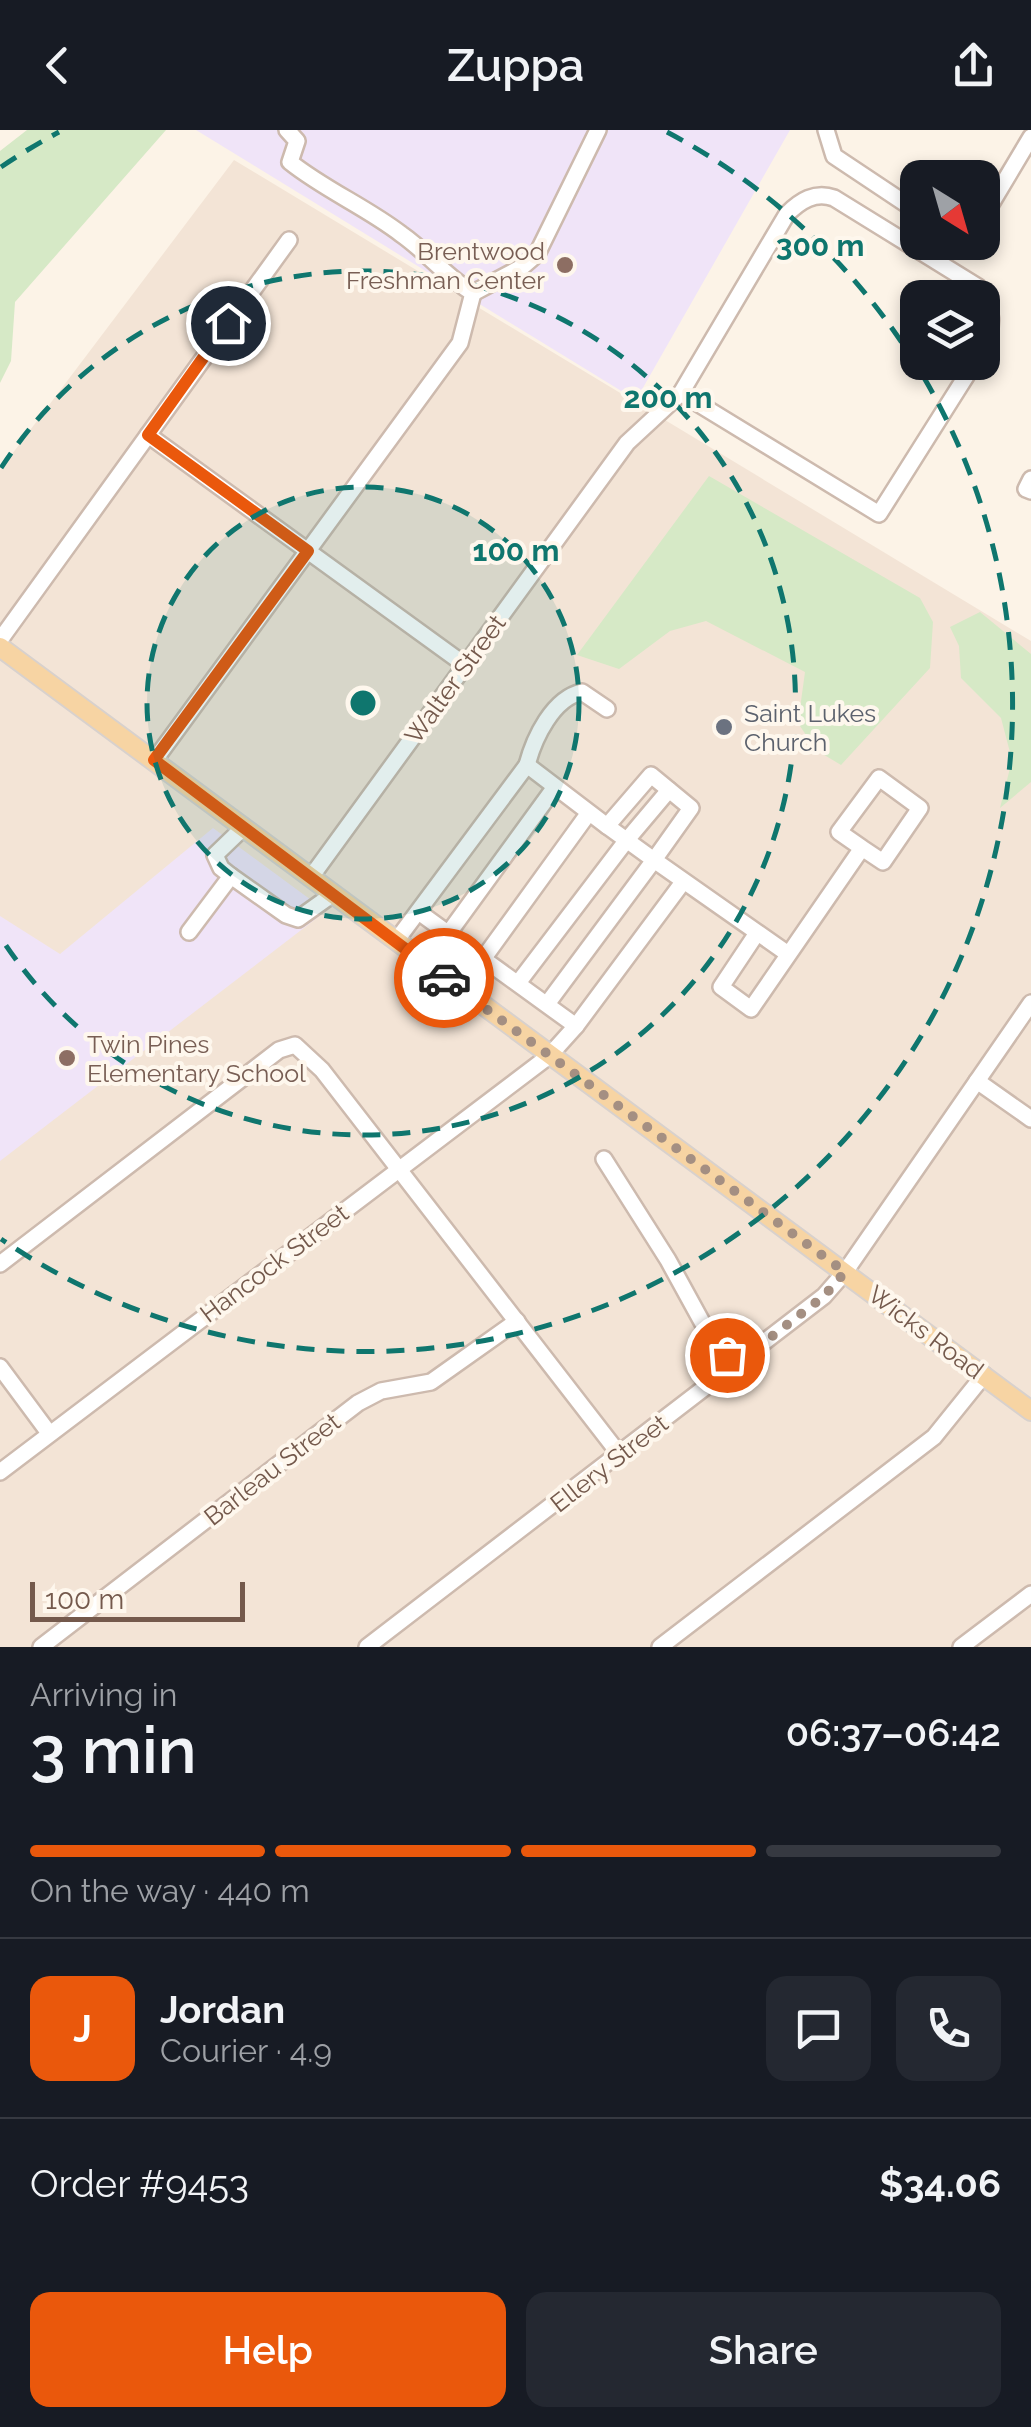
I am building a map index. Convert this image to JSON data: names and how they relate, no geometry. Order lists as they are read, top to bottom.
{
  "streets": {
    "main road": ["Wicks Road"],
    "street": [
      "Walter Street",
      "Hancock Street",
      "Ellery Street",
      "Barleau Street"
    ]
  },
  "crossings": [
    ["Walter Street", "Wicks Road"],
    ["Hancock Street", "Wicks Road"],
    ["Wicks Road", "Ellery Street"]
  ],
  "places": ["Brentwood Freshman Center", "Saint Lukes Church", "Twin Pines Elementary School"],
  "scale_bar": "100 m",
  "north": "bottom right",
  "page": {
    "header": "Zuppa",
    "scale": "100 m",
    "heading": ["3 min", "Arriving in", "06:37–06:42"],
    "panel": [
      "Jordan",
      "Courier · 4.9",
      "Order #9453",
      "$34.06"
    ],
    "bar": "On the way · 440 m",
    "round": "J",
    "buttons": ["Help", "Share"]
  },
  "rings": ["300 m", "200 m", "100 m"]
}
